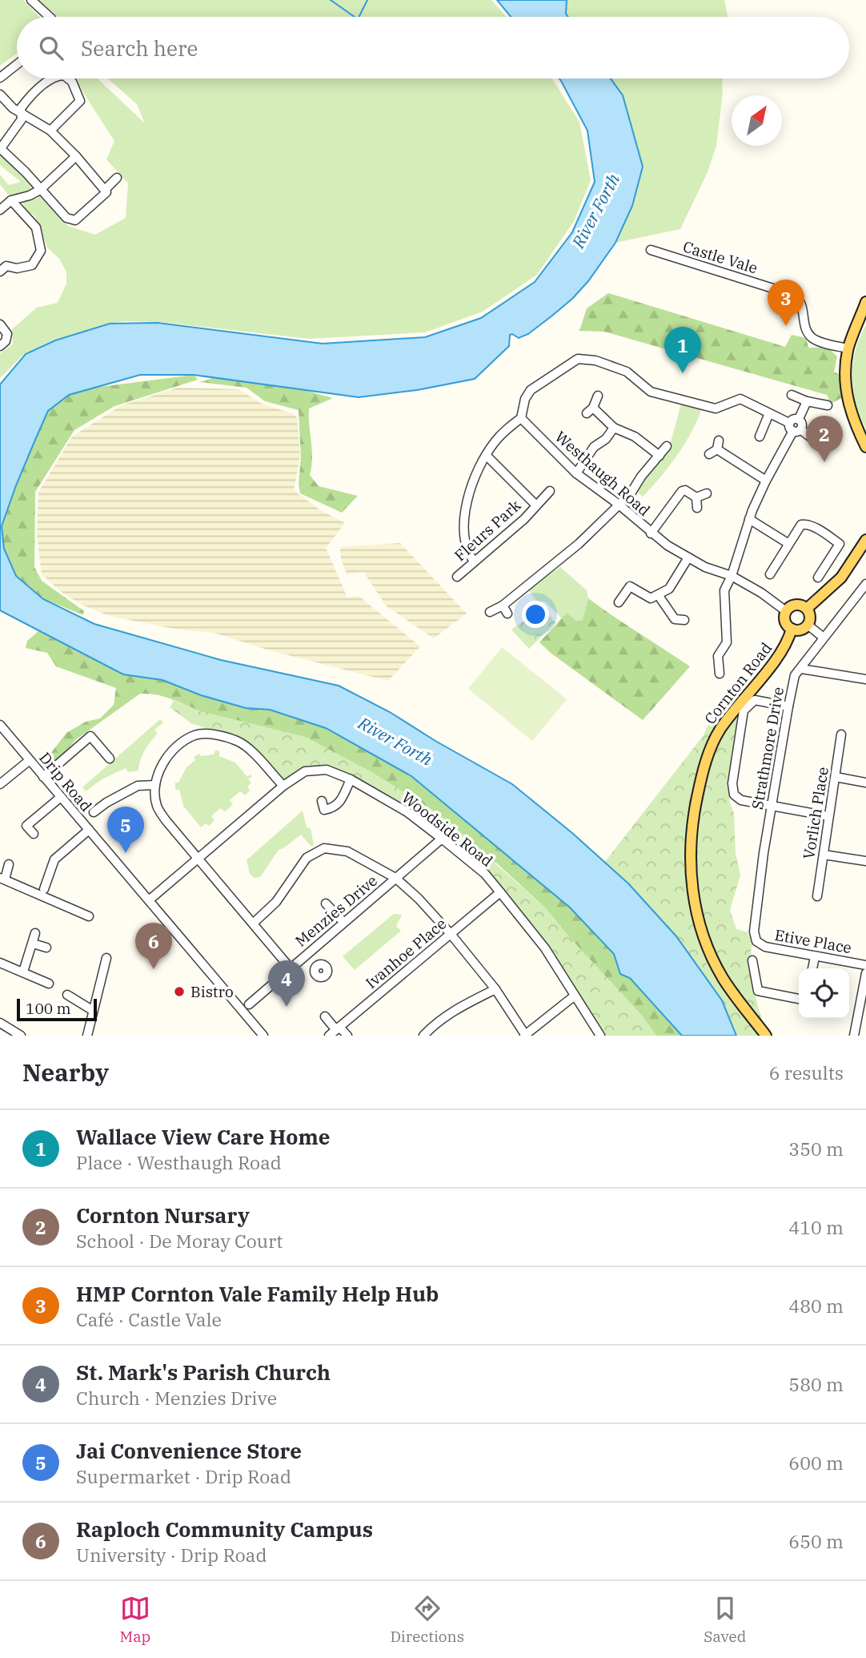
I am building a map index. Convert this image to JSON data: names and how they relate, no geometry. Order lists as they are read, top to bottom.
{
  "streets": {
    "main road": ["Cornton Road"],
    "street": [
      "Castle Vale",
      "Westhaugh Road",
      "Fleurs Park",
      "Strathmore Drive",
      "Drip Road",
      "Vorlich Place",
      "Woodside Road",
      "Menzies Drive",
      "Etive Place",
      "Ivanhoe Place"
    ]
  },
  "crossings": [
    ["Westhaugh Road", "Cornton Road"],
    ["Strathmore Drive", "Etive Place"],
    ["Drip Road", "Woodside Road"],
    ["Woodside Road", "Menzies Drive"],
    ["Woodside Road", "Ivanhoe Place"]
  ],
  "water": ["River Forth"],
  "places": ["Bistro"],
  "scale_bar": "100 m",
  "north": "top right",
  "page": {
    "search": "Search here",
    "pins": [
      "3",
      "1",
      "2",
      "5",
      "6",
      "4"
    ],
    "scale": "100 m",
    "heading": ["Nearby", "6 results"],
    "list": [
      {
        "mark": "1",
        "name": "Wallace View Care Home",
        "note": "Place · Westhaugh Road",
        "value": "350 m"
      },
      {
        "mark": "2",
        "name": "Cornton Nursary",
        "note": "School · De Moray Court",
        "value": "410 m"
      },
      {
        "mark": "3",
        "name": "HMP Cornton Vale Family Help Hub",
        "note": "Café · Castle Vale",
        "value": "480 m"
      },
      {
        "mark": "4",
        "name": "St. Mark's Parish Church",
        "note": "Church · Menzies Drive",
        "value": "580 m"
      },
      {
        "mark": "5",
        "name": "Jai Convenience Store",
        "note": "Supermarket · Drip Road",
        "value": "600 m"
      },
      {
        "mark": "6",
        "name": "Raploch Community Campus",
        "note": "University · Drip Road",
        "value": "650 m"
      }
    ],
    "nav": ["Map", "Directions", "Saved"]
  }
}
